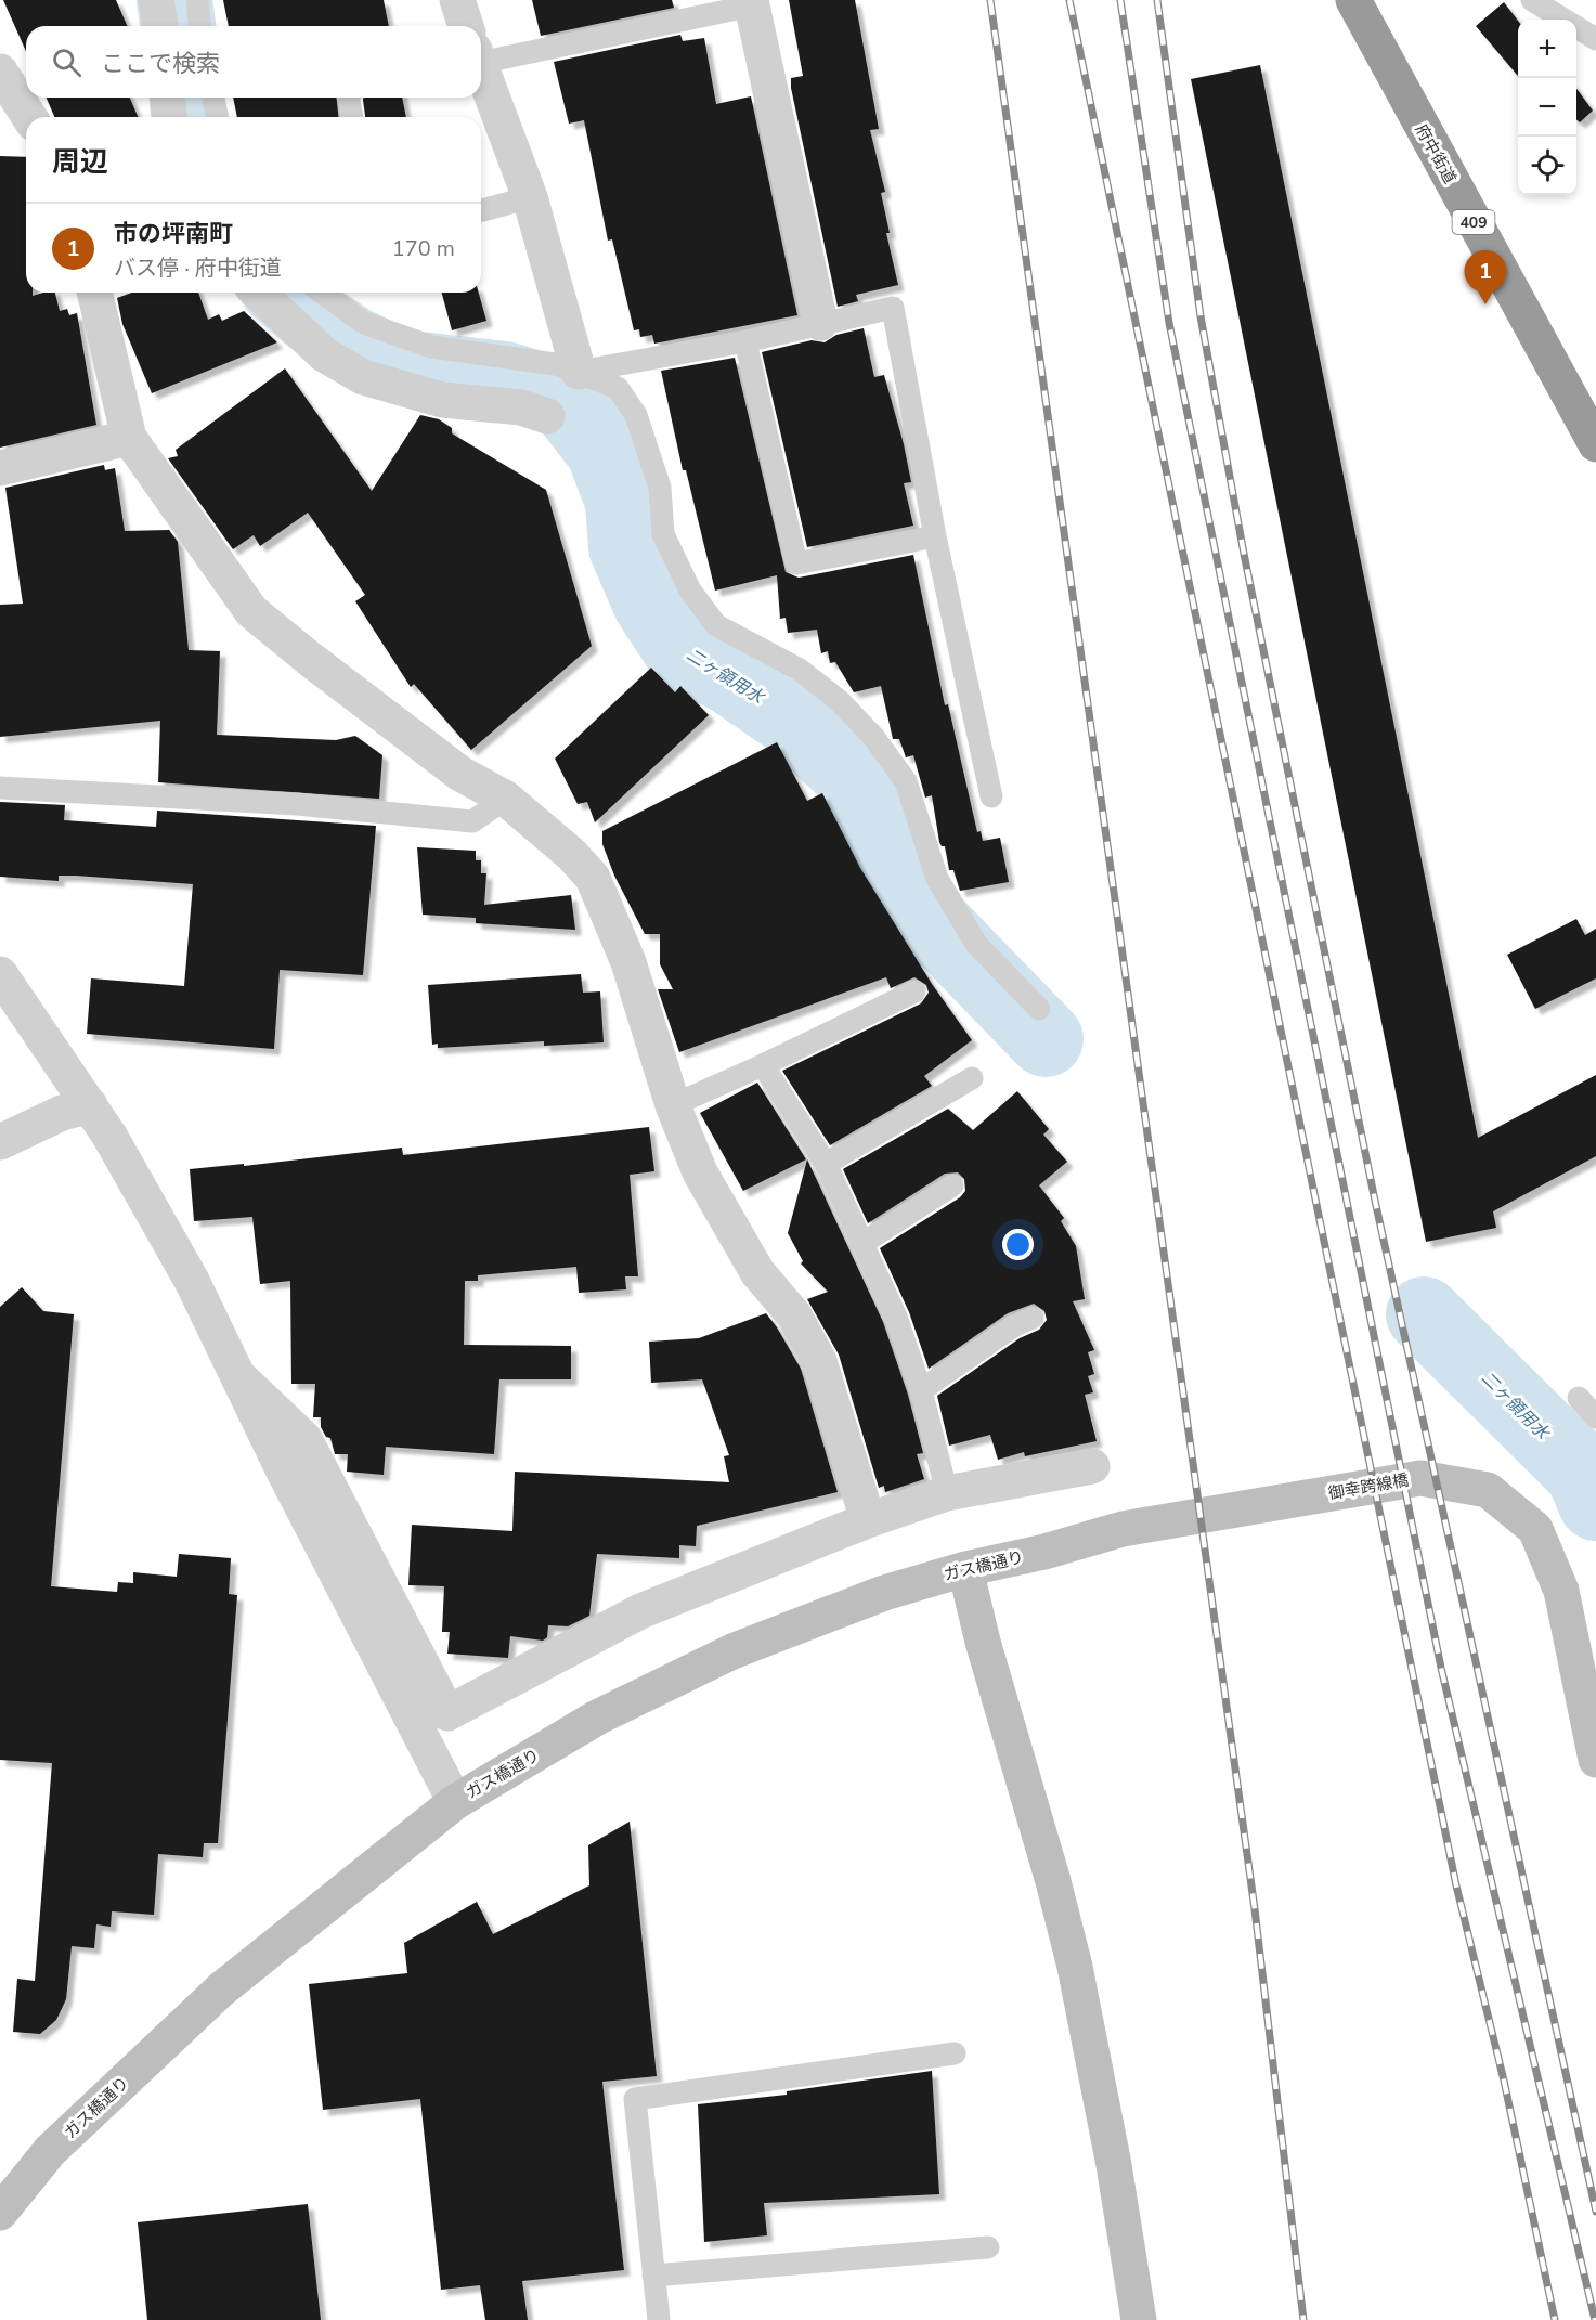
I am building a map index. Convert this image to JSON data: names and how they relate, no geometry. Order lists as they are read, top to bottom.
{
  "streets": {
    "highway": ["府中街道", "409"],
    "main road": ["御幸跨線橋", "ガス橋通り"]
  },
  "crossings": [
    ["御幸跨線橋", "ガス橋通り"]
  ],
  "water": ["二ヶ領用水"],
  "page": {
    "map_buttons": ["+", "−"],
    "search": "ここで検索",
    "heading": "周辺",
    "list": [
      {
        "mark": "1",
        "name": "市の坪南町",
        "note": "バス停 · 府中街道",
        "value": "170 m"
      }
    ],
    "pins": "1"
  }
}
